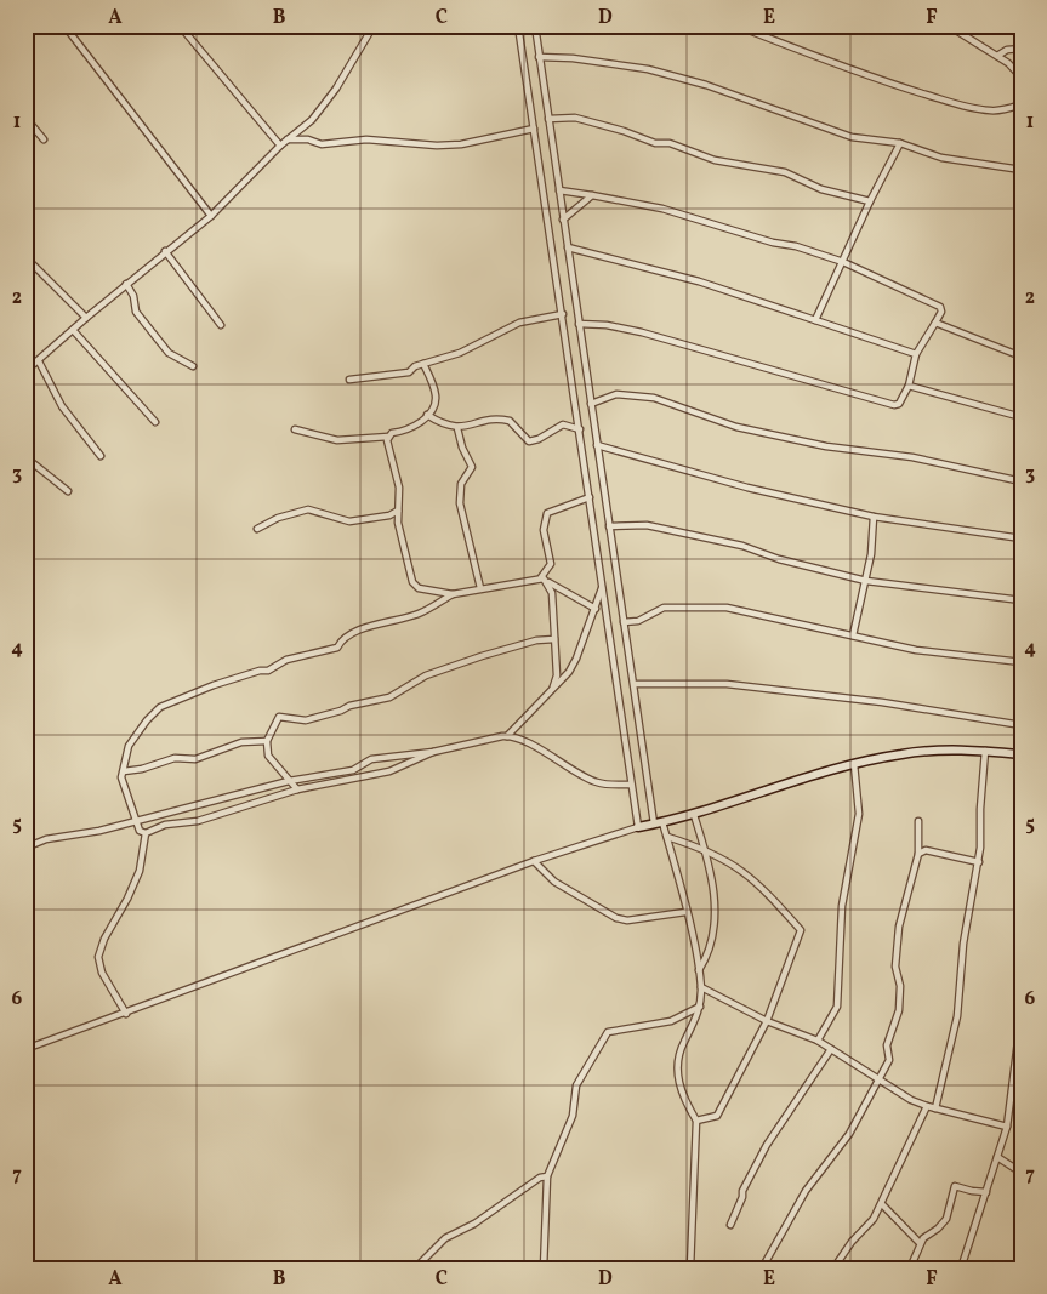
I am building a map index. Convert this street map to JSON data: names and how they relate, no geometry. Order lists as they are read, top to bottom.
{
  "grid": {
    "columns": [
      "A",
      "B",
      "C",
      "D",
      "E",
      "F"
    ],
    "rows": [
      "1",
      "2",
      "3",
      "4",
      "5",
      "6",
      "7"
    ]
  }
}
